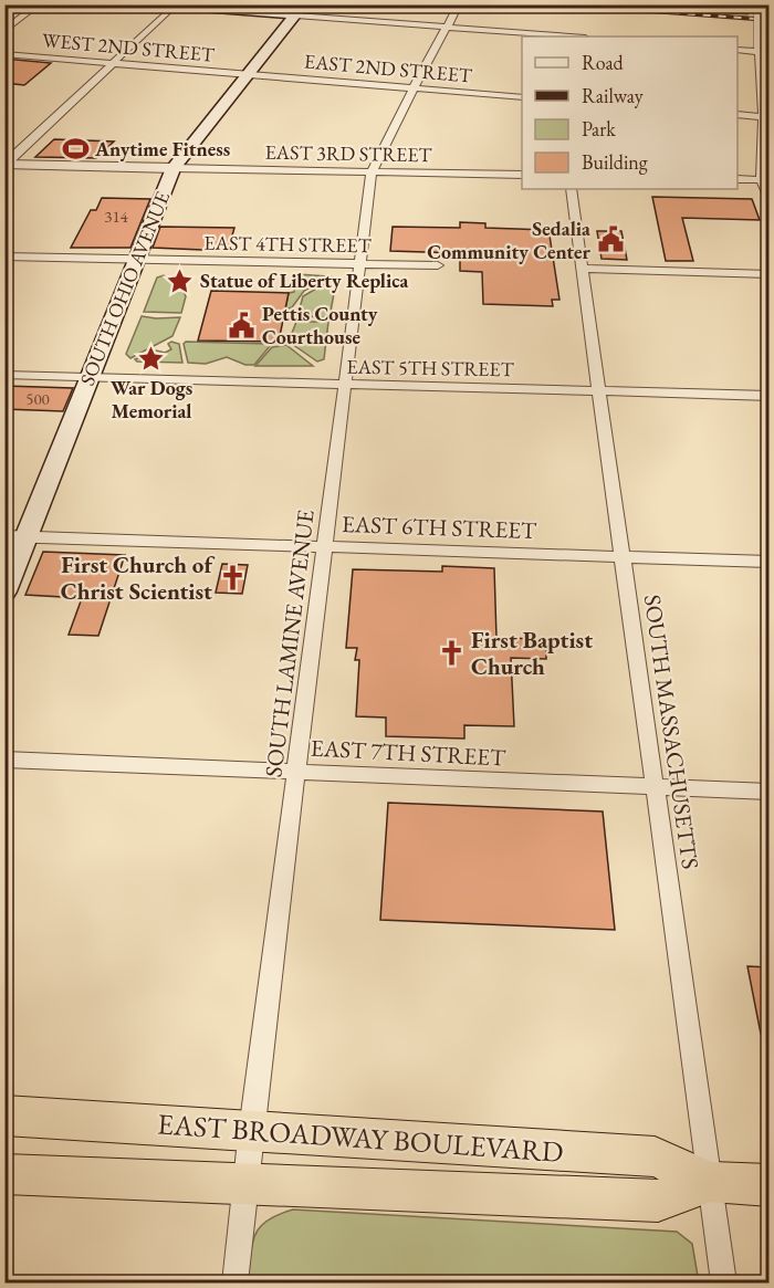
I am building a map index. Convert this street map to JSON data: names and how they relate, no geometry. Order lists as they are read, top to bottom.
{
  "streets": {
    "highway": ["EAST BROADWAY BOULEVARD"],
    "main road": ["SOUTH OHIO AVENUE"],
    "street": [
      "WEST 2ND STREET",
      "EAST 2ND STREET",
      "EAST 3RD STREET",
      "EAST 4TH STREET",
      "EAST 5TH STREET",
      "EAST 6TH STREET",
      "SOUTH LAMINE AVENUE",
      "SOUTH MASSACHUSETTS",
      "EAST 7TH STREET"
    ]
  },
  "crossings": [
    ["WEST 2ND STREET", "EAST 2ND STREET"],
    ["WEST 2ND STREET", "SOUTH OHIO AVENUE"],
    ["EAST 2ND STREET", "SOUTH OHIO AVENUE"],
    ["EAST 2ND STREET", "SOUTH LAMINE AVENUE"],
    ["EAST 3RD STREET", "SOUTH OHIO AVENUE"],
    ["EAST 3RD STREET", "SOUTH LAMINE AVENUE"],
    ["EAST 4TH STREET", "SOUTH OHIO AVENUE"],
    ["EAST 4TH STREET", "SOUTH LAMINE AVENUE"],
    ["SOUTH OHIO AVENUE", "EAST 5TH STREET"],
    ["SOUTH OHIO AVENUE", "EAST 6TH STREET"],
    ["EAST 5TH STREET", "SOUTH LAMINE AVENUE"],
    ["EAST 5TH STREET", "SOUTH MASSACHUSETTS"],
    ["EAST 6TH STREET", "SOUTH LAMINE AVENUE"],
    ["EAST 6TH STREET", "SOUTH MASSACHUSETTS"],
    ["SOUTH LAMINE AVENUE", "EAST 7TH STREET"],
    ["SOUTH LAMINE AVENUE", "EAST BROADWAY BOULEVARD"],
    ["SOUTH MASSACHUSETTS", "EAST 7TH STREET"],
    ["SOUTH MASSACHUSETTS", "EAST BROADWAY BOULEVARD"]
  ],
  "places": {
    "sports": ["Anytime Fitness"],
    "public building": ["Sedalia Community Center", "Pettis County Courthouse"],
    "place": ["Statue of Liberty Replica", "War Dogs Memorial"],
    "church": ["First Church of Christ Scientist", "First Baptist Church"]
  },
  "house_numbers": ["314", "500"],
  "legend": [
    "Road",
    "Railway",
    "Park",
    "Building"
  ]
}
